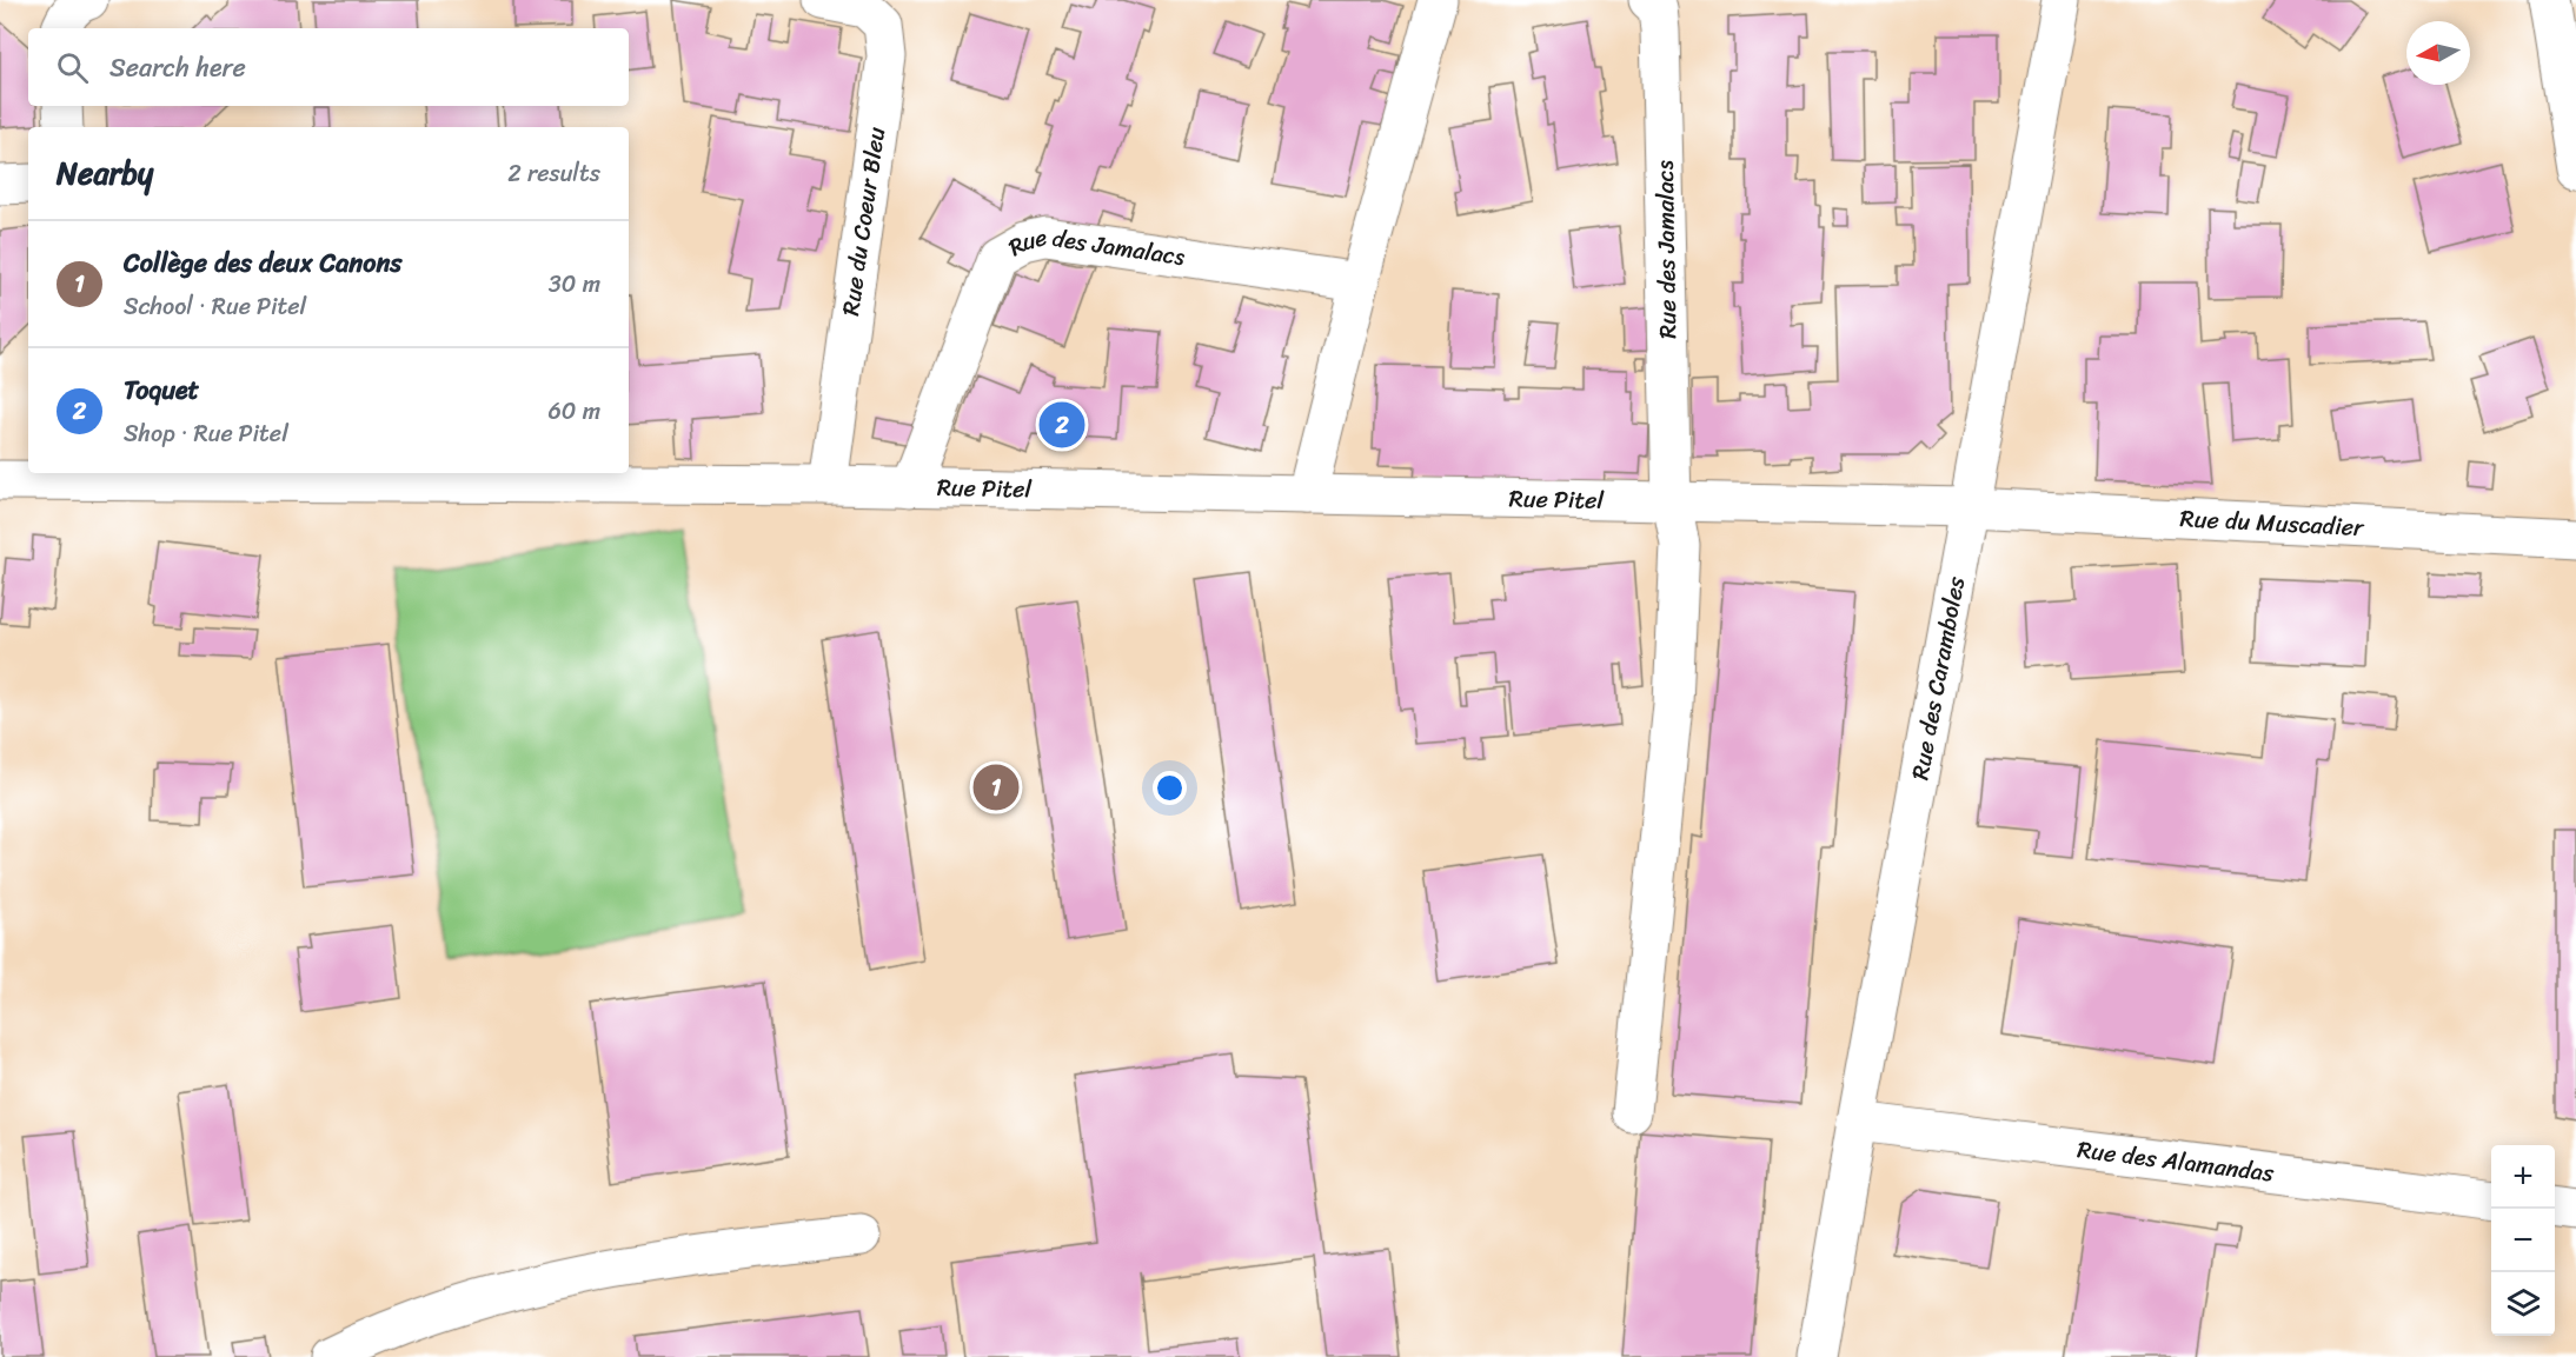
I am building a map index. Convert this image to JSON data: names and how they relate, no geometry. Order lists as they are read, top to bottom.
{
  "streets": {
    "street": [
      "Rue du Coeur Bleu",
      "Rue des Jamalacs",
      "Rue Pitel",
      "Rue du Muscadier",
      "Rue des Caramboles",
      "Rue des Alamandas"
    ]
  },
  "crossings": [
    ["Rue du Coeur Bleu", "Rue Pitel"],
    ["Rue des Jamalacs", "Rue Pitel"],
    ["Rue Pitel", "Rue du Muscadier"],
    ["Rue Pitel", "Rue des Caramboles"],
    ["Rue du Muscadier", "Rue des Caramboles"],
    ["Rue des Caramboles", "Rue des Alamandas"]
  ],
  "north": "left",
  "page": {
    "search": "Search here",
    "heading": ["Nearby", "2 results"],
    "list": [
      {
        "mark": "1",
        "name": "Collège des deux Canons",
        "note": "School · Rue Pitel",
        "value": "30 m"
      },
      {
        "mark": "2",
        "name": "Toquet",
        "note": "Shop · Rue Pitel",
        "value": "60 m"
      }
    ],
    "pins": ["2", "1"],
    "map_buttons": ["+", "−"]
  }
}
